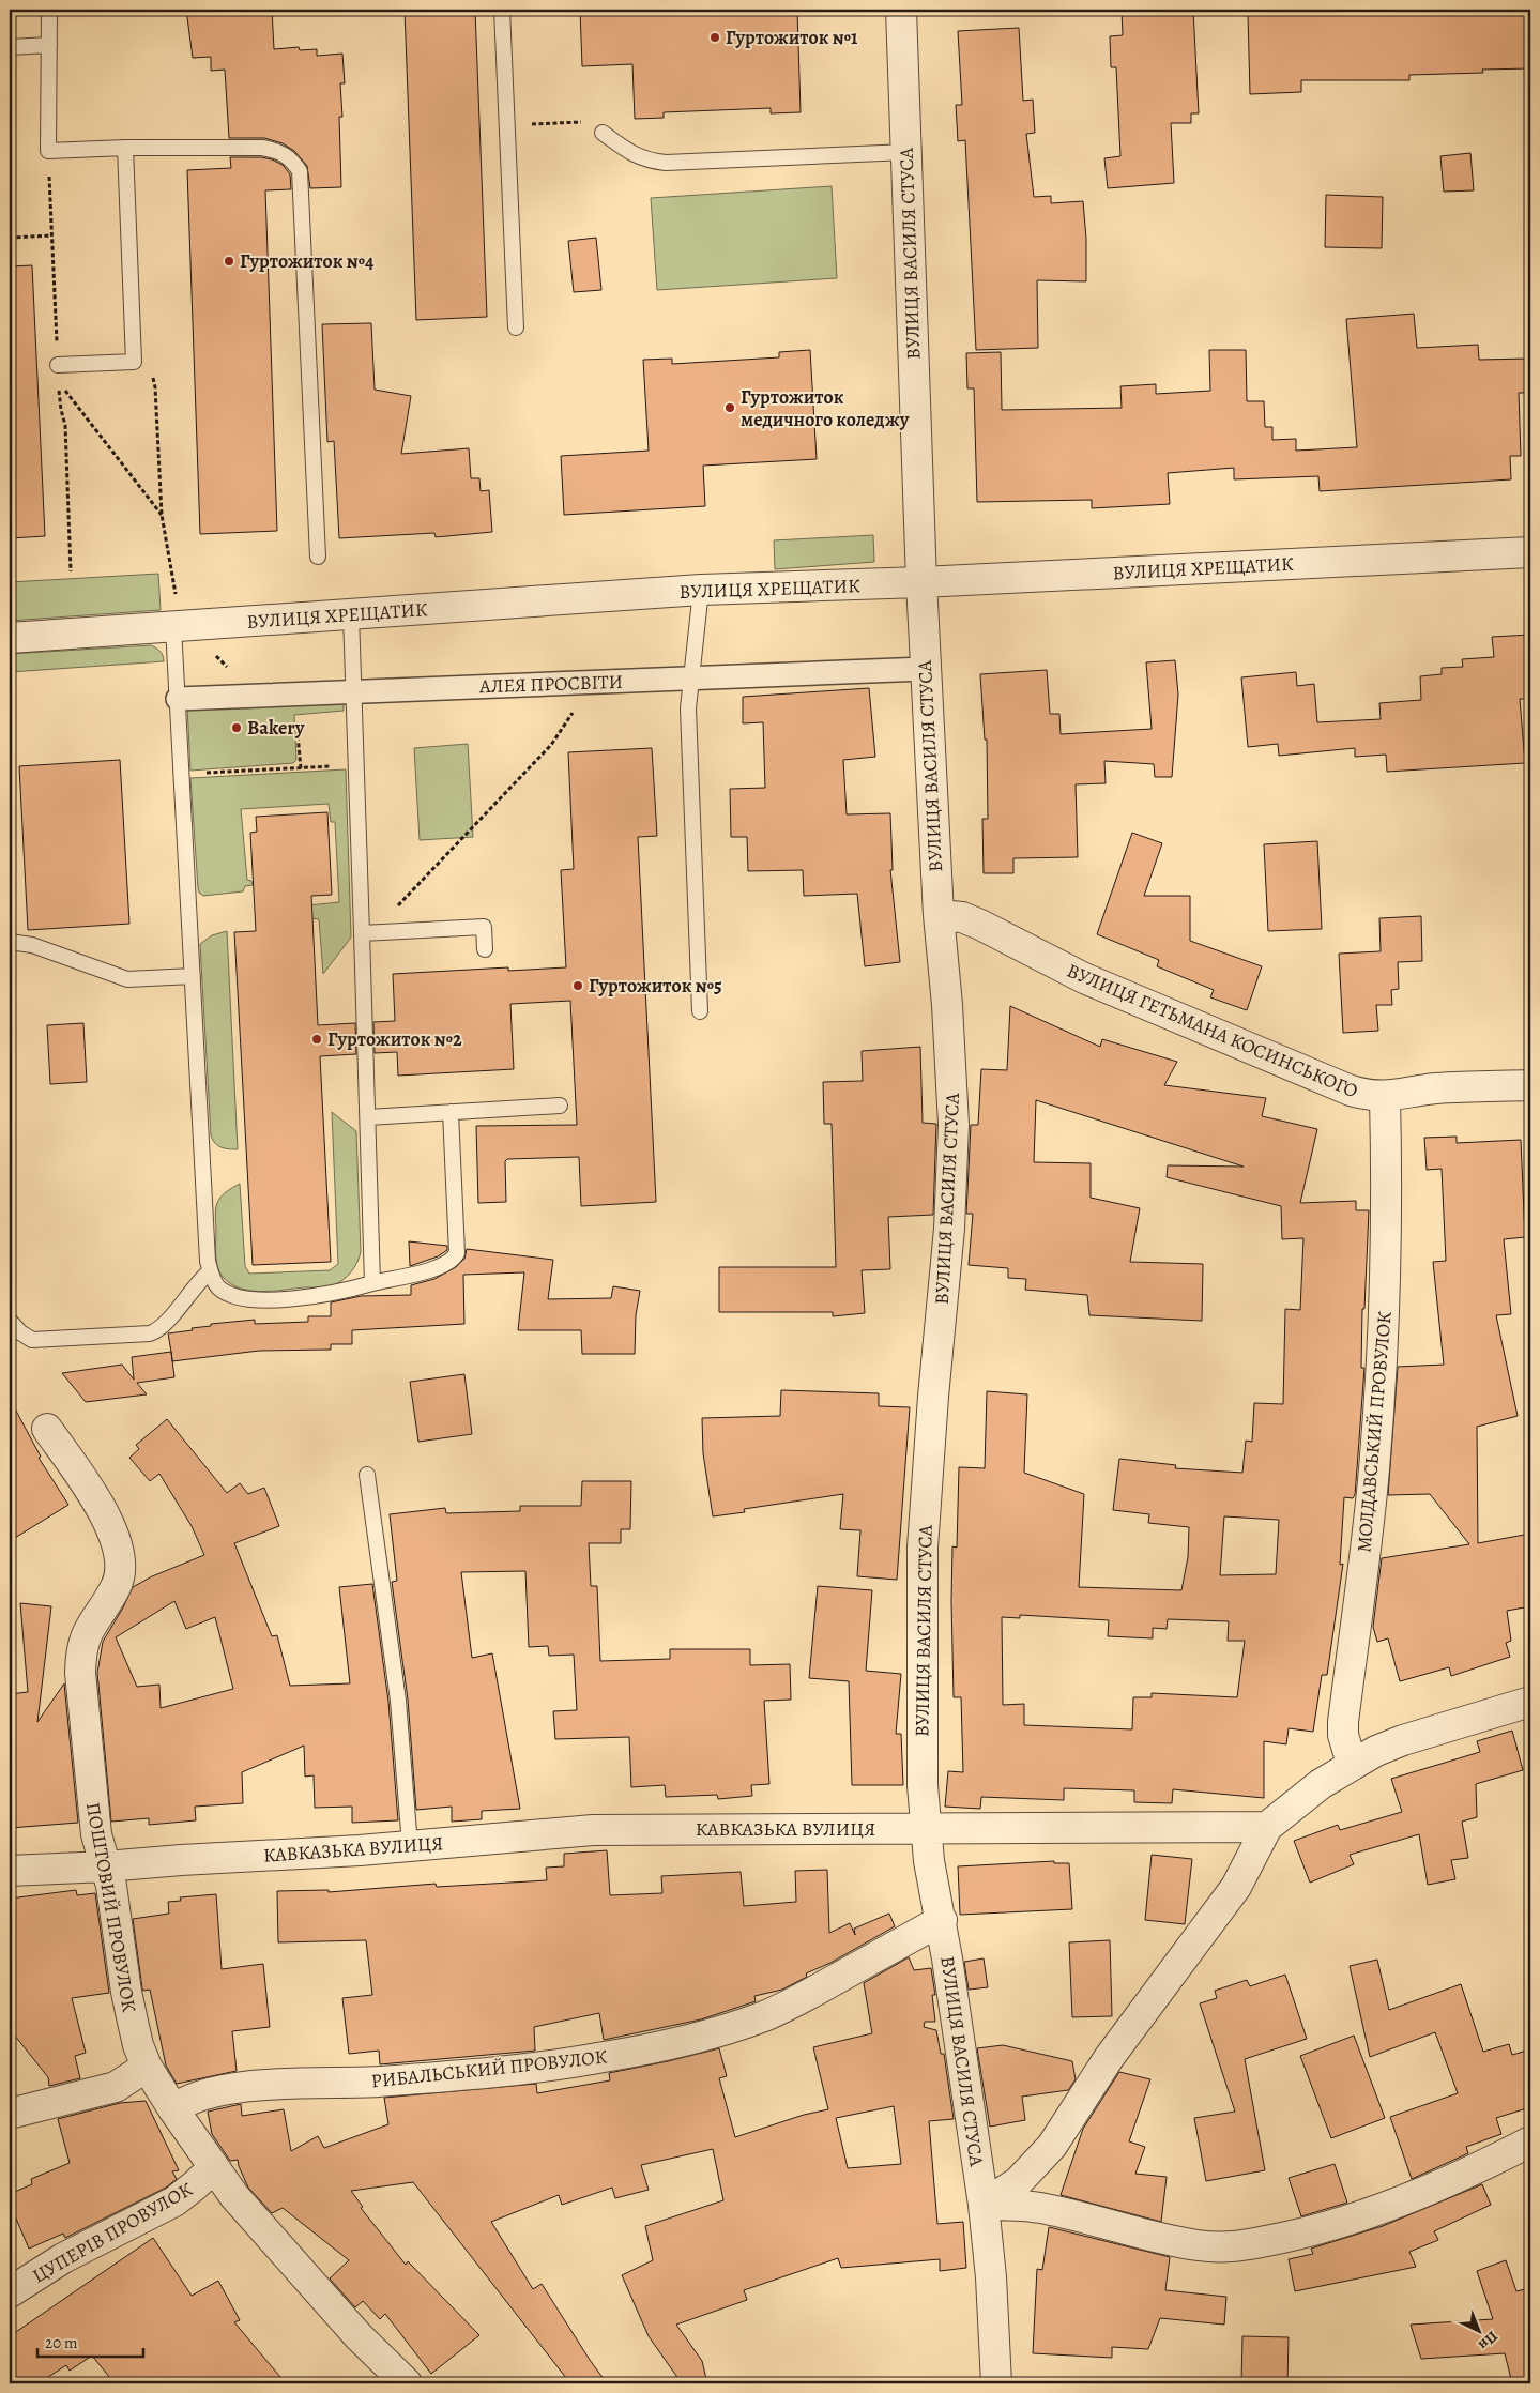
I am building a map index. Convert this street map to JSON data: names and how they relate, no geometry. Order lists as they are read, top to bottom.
{
  "streets": {
    "street": [
      "ВУЛИЦЯ ВАСИЛЯ СТУСА",
      "ВУЛИЦЯ ХРЕЩАТИК",
      "АЛЕЯ ПРОСВІТИ",
      "ВУЛИЦЯ ГЕТЬМАНА КОСИНСЬКОГО",
      "МОЛДАВСЬКИЙ ПРОВУЛОК",
      "КАВКАЗЬКА ВУЛИЦЯ",
      "ПОШТОВИЙ ПРОВУЛОК",
      "РИБАЛЬСЬКИЙ ПРОВУЛОК",
      "ЦУПЕРІВ ПРОВУЛОК"
    ]
  },
  "crossings": [
    ["ВУЛИЦЯ ВАСИЛЯ СТУСА", "ВУЛИЦЯ ХРЕЩАТИК"],
    ["ВУЛИЦЯ ВАСИЛЯ СТУСА", "АЛЕЯ ПРОСВІТИ"],
    ["ВУЛИЦЯ ВАСИЛЯ СТУСА", "ВУЛИЦЯ ГЕТЬМАНА КОСИНСЬКОГО"],
    ["ВУЛИЦЯ ВАСИЛЯ СТУСА", "КАВКАЗЬКА ВУЛИЦЯ"],
    ["ВУЛИЦЯ ВАСИЛЯ СТУСА", "РИБАЛЬСЬКИЙ ПРОВУЛОК"],
    ["ВУЛИЦЯ ГЕТЬМАНА КОСИНСЬКОГО", "МОЛДАВСЬКИЙ ПРОВУЛОК"],
    ["КАВКАЗЬКА ВУЛИЦЯ", "ПОШТОВИЙ ПРОВУЛОК"],
    ["ПОШТОВИЙ ПРОВУЛОК", "РИБАЛЬСЬКИЙ ПРОВУЛОК"],
    ["ПОШТОВИЙ ПРОВУЛОК", "ЦУПЕРІВ ПРОВУЛОК"]
  ],
  "places": [
    "Гуртожиток №1",
    "Гуртожиток №4",
    "Гуртожиток медичного коледжу",
    "Bakery",
    "Гуртожиток №5",
    "Гуртожиток №2"
  ],
  "scale_bar": "20 m",
  "north": "bottom right"
}
